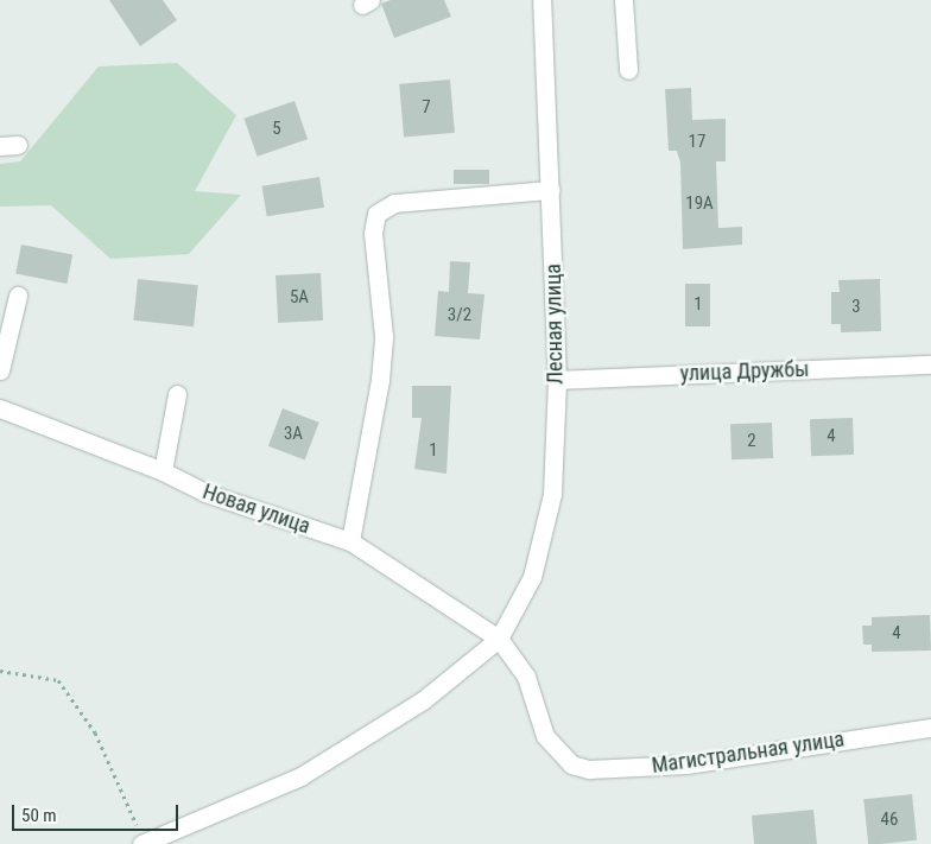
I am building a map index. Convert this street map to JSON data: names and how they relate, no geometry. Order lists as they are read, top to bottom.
{
  "streets": {
    "street": [
      "Лесная улица",
      "улица Дружбы",
      "Новая улица",
      "Магистральная улица"
    ]
  },
  "crossings": [
    ["Лесная улица", "улица Дружбы"],
    ["Лесная улица", "Новая улица"],
    ["Лесная улица", "Магистральная улица"],
    ["Новая улица", "Магистральная улица"]
  ],
  "house_numbers": [
    "7",
    "5",
    "17",
    "19А",
    "5А",
    "1",
    "3",
    "3/2",
    "3А",
    "4",
    "2",
    "1",
    "4",
    "46"
  ],
  "scale_bar": "50 m"
}
